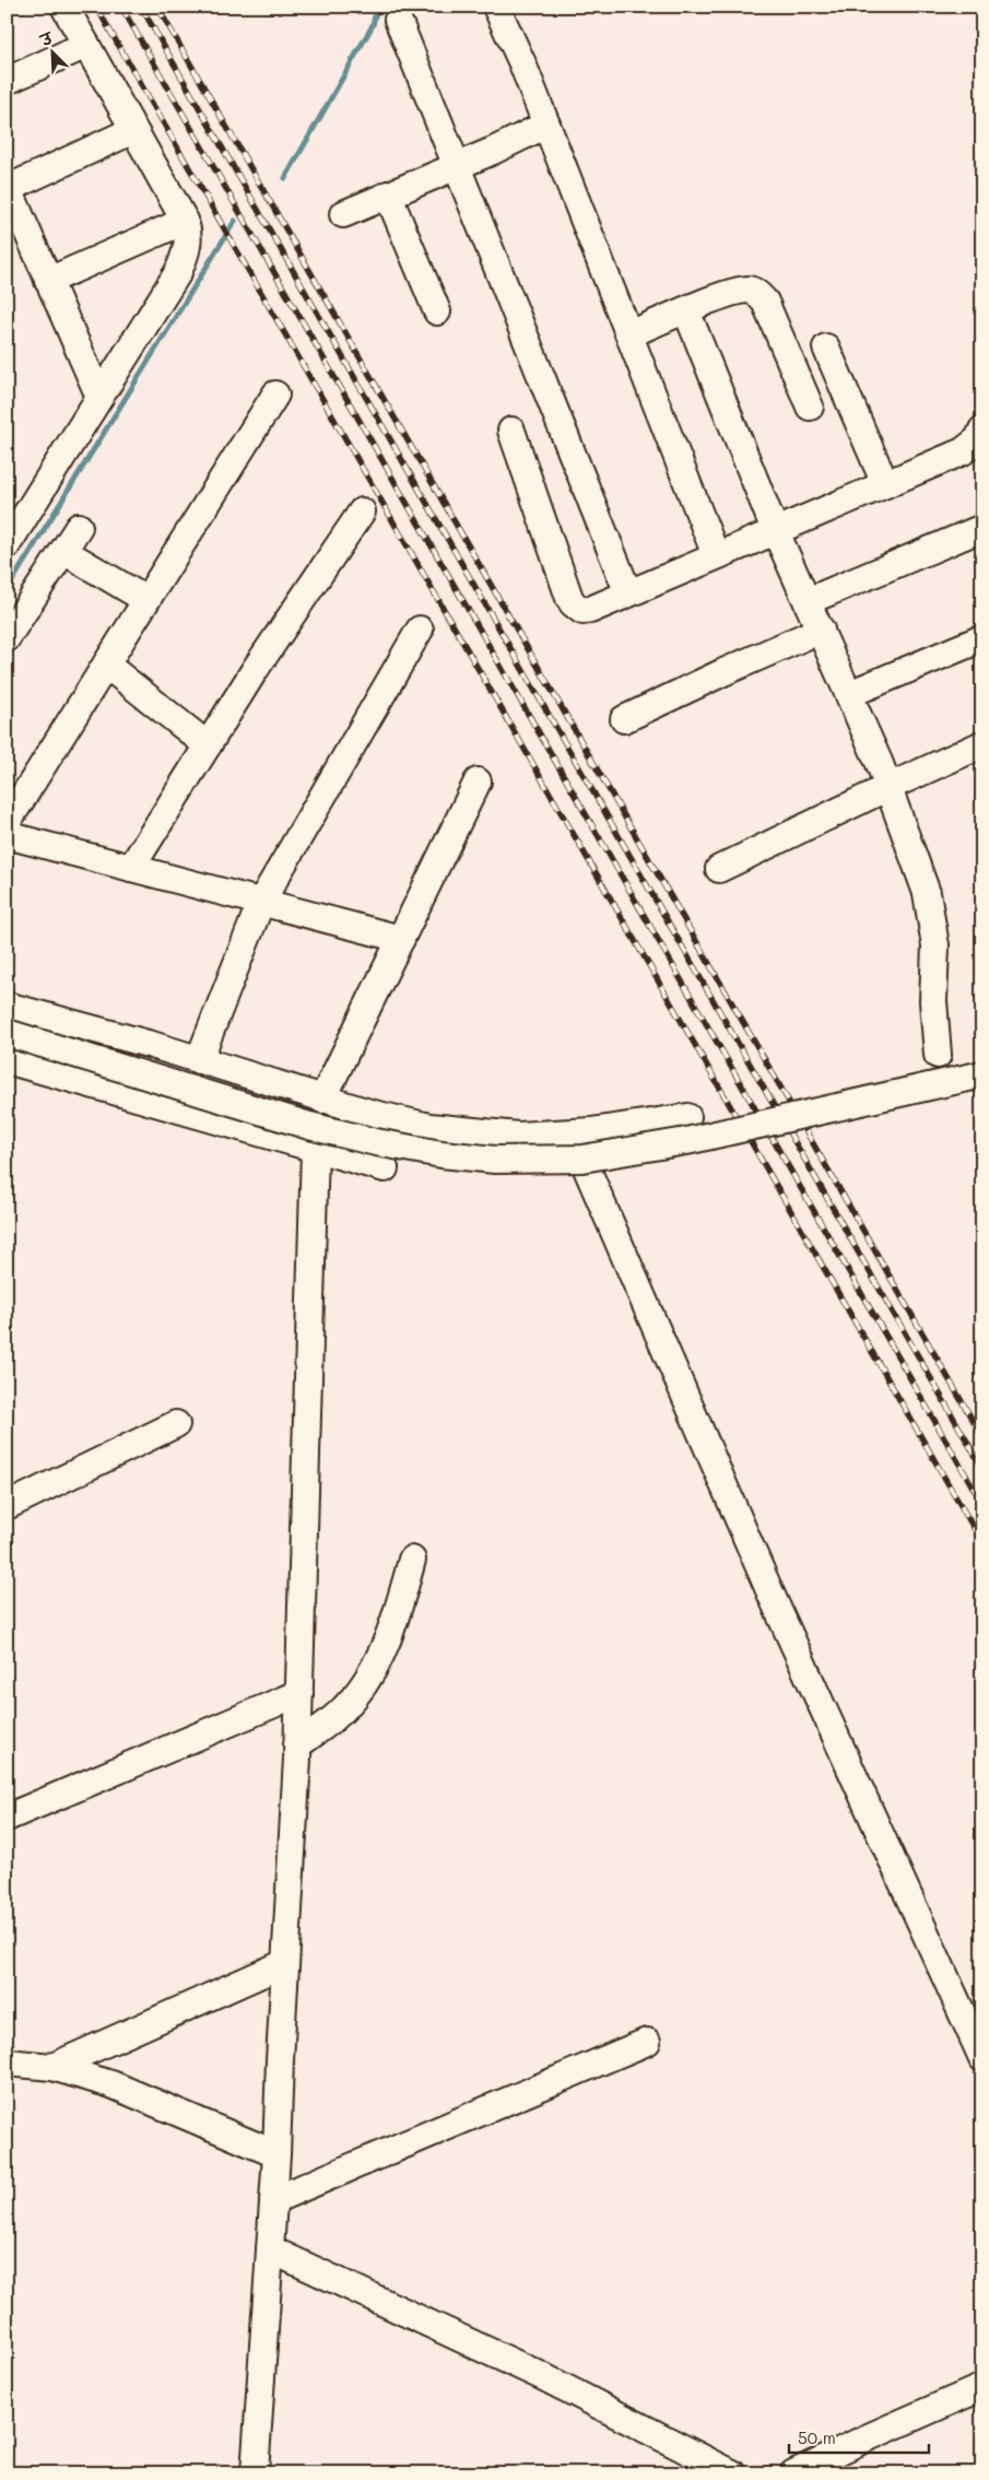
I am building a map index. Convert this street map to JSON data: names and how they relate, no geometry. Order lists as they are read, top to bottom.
{
  "scale_bar": "50 m",
  "north": "top left"
}
